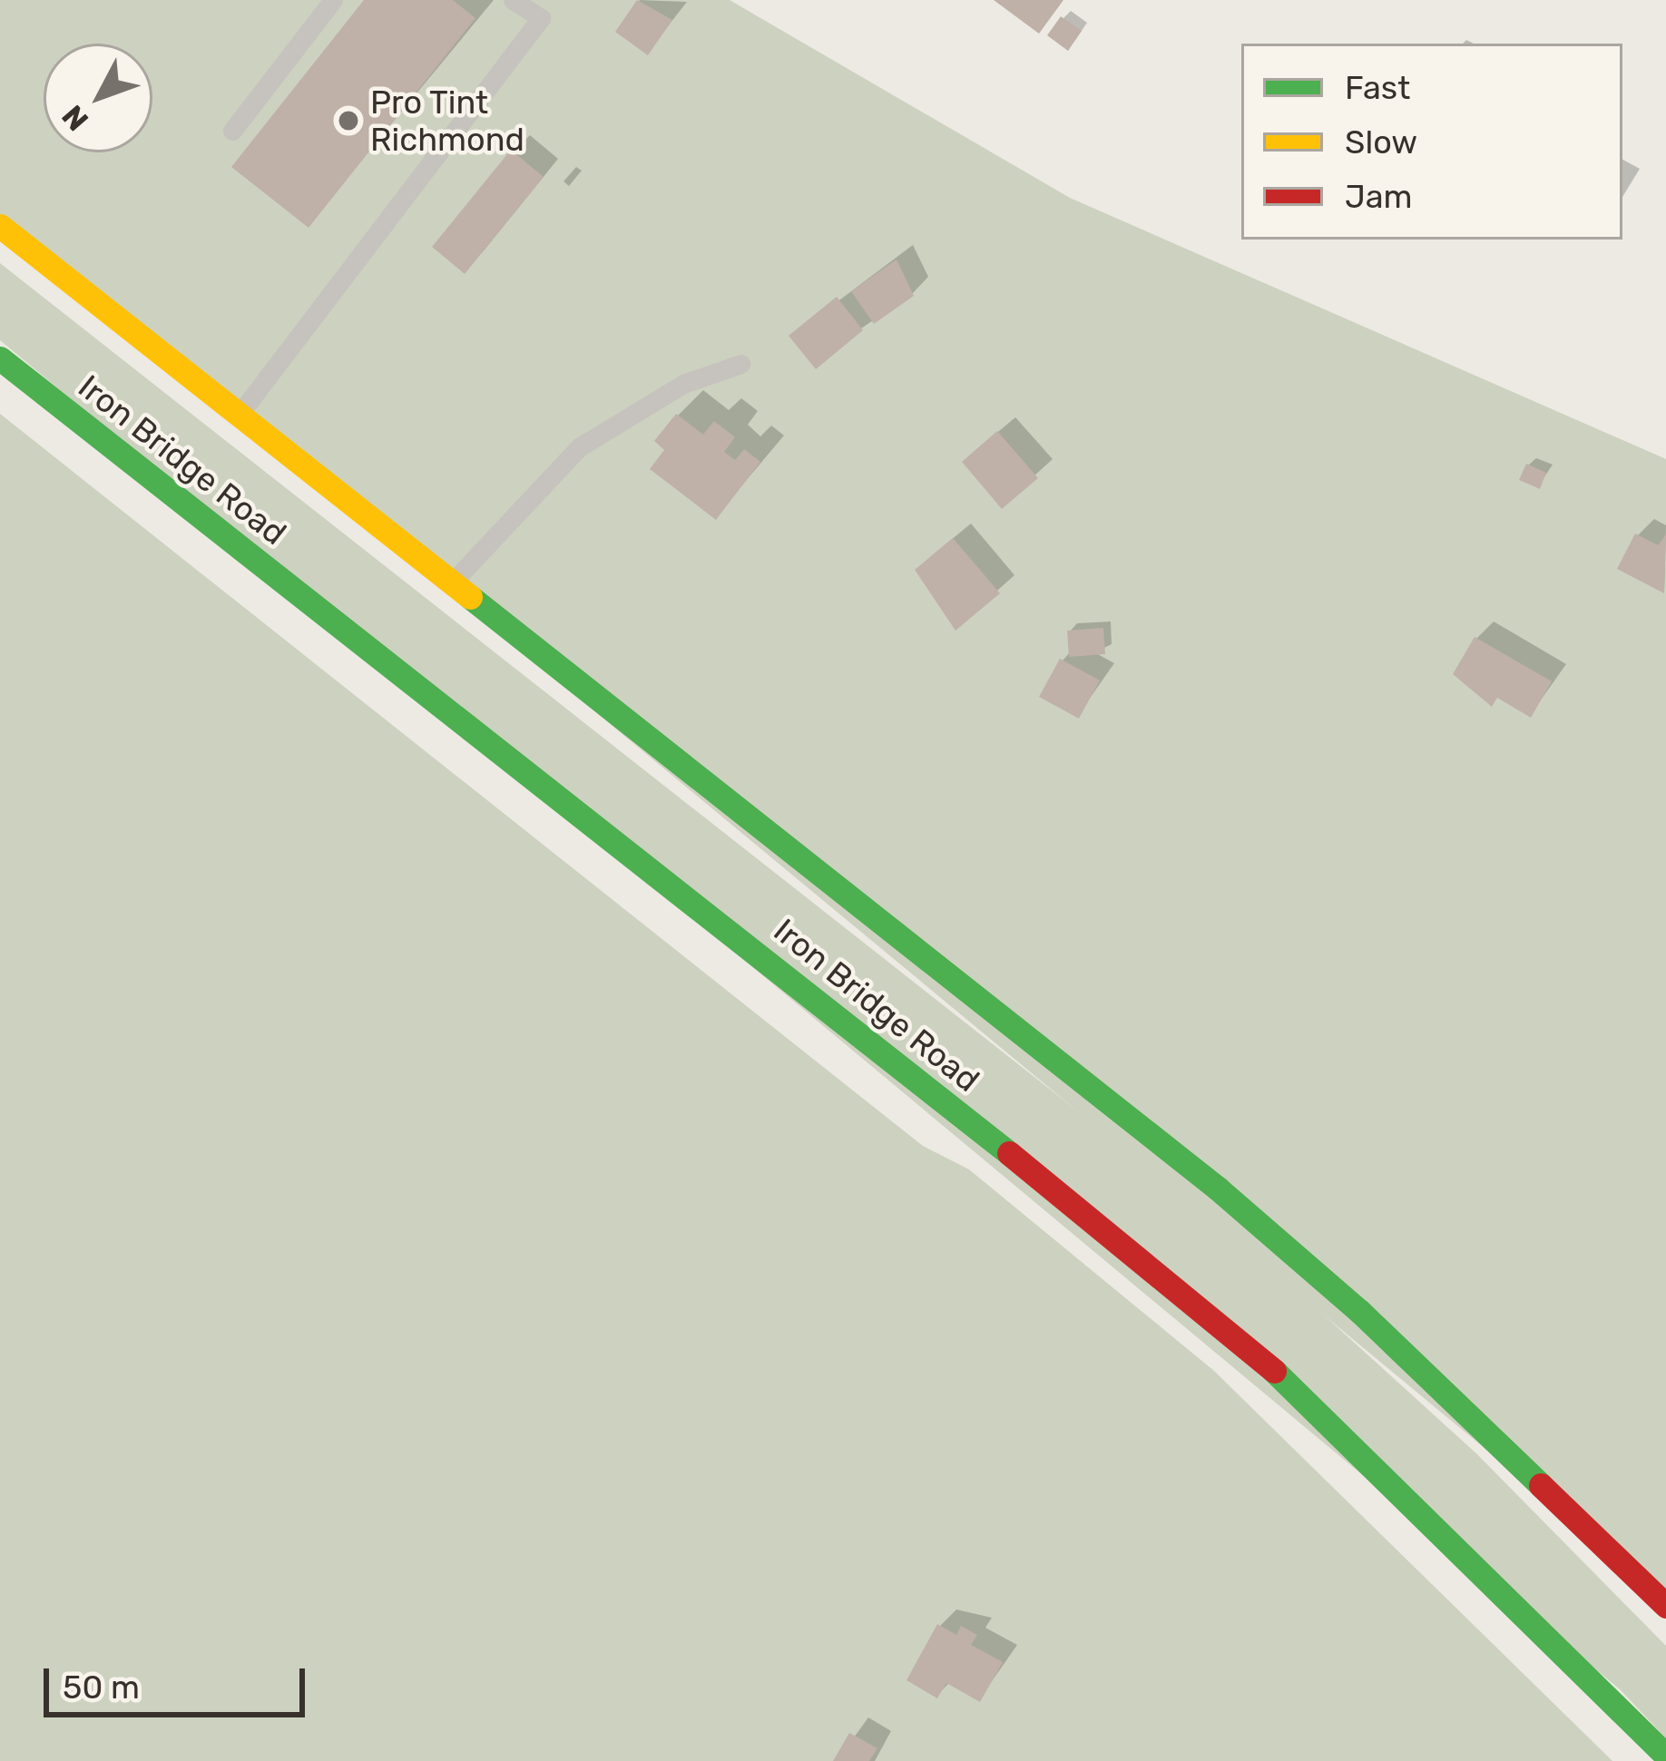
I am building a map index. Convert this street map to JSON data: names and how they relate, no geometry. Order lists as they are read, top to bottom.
{
  "streets": {
    "main road": ["Iron Bridge Road"]
  },
  "places": ["Pro Tint Richmond"],
  "legend": ["Fast", "Slow", "Jam"],
  "scale_bar": "50 m",
  "north": "bottom left"
}
